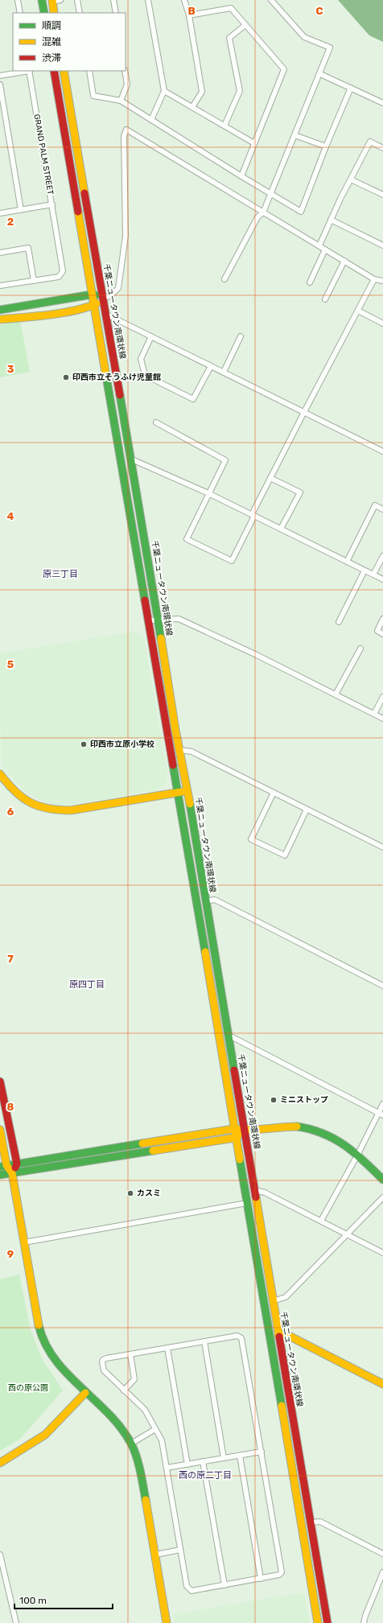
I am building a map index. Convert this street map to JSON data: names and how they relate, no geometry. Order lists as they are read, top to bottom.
{
  "streets": {
    "main road": ["千葉ニュータウン南環状線"],
    "street": ["GRAND PALM STREET"]
  },
  "districts": ["原三丁目", "原四丁目", "西の原二丁目"],
  "parks": ["西の原公園"],
  "places": [
    "印西市立そうふけ児童館",
    "印西市立原小学校",
    "ミニストップ",
    "カスミ"
  ],
  "legend": ["順調", "混雑", "渋滞"],
  "scale_bar": "100 m",
  "grid": {
    "columns": ["B", "C"],
    "rows": [
      "2",
      "3",
      "4",
      "5",
      "6",
      "7",
      "8",
      "9"
    ]
  }
}
